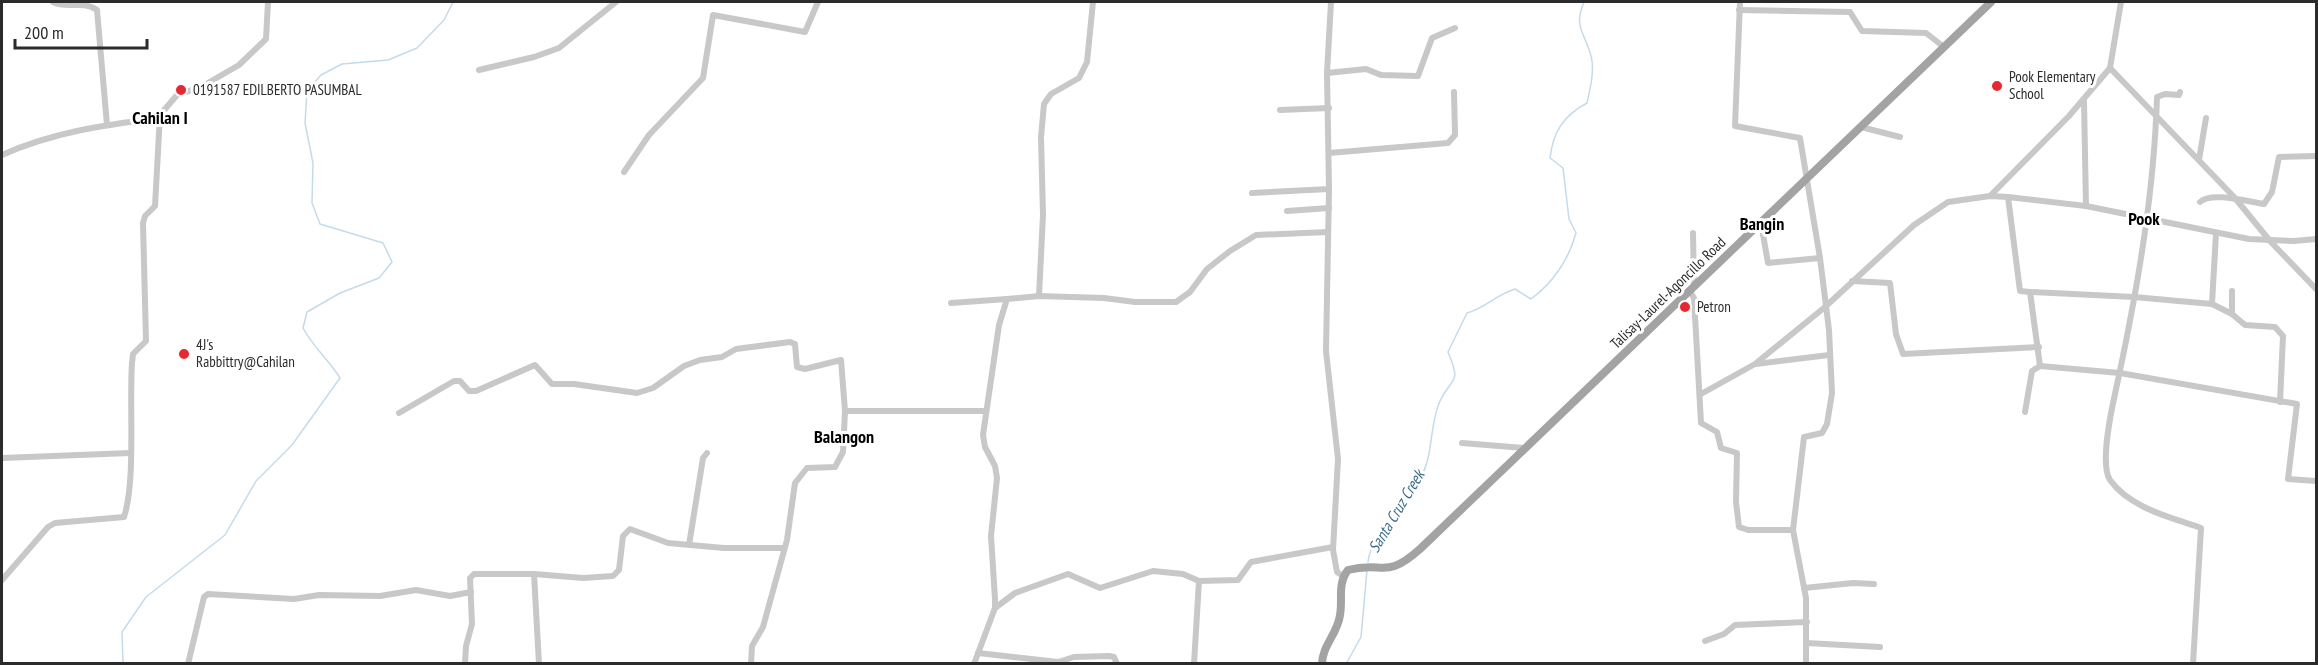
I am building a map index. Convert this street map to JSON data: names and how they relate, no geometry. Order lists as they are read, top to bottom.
{
  "streets": {
    "main road": ["Talisay-Laurel-Agoncillo Road"]
  },
  "districts": [
    "Cahilan I",
    "Pook",
    "Bangin",
    "Balangon"
  ],
  "water": ["Santa Cruz Creek"],
  "places": [
    "Pook Elementary School",
    "0191587 EDILBERTO PASUMBAL",
    "Petron",
    "4J's Rabbittry@Cahilan"
  ],
  "scale_bar": "200 m"
}
